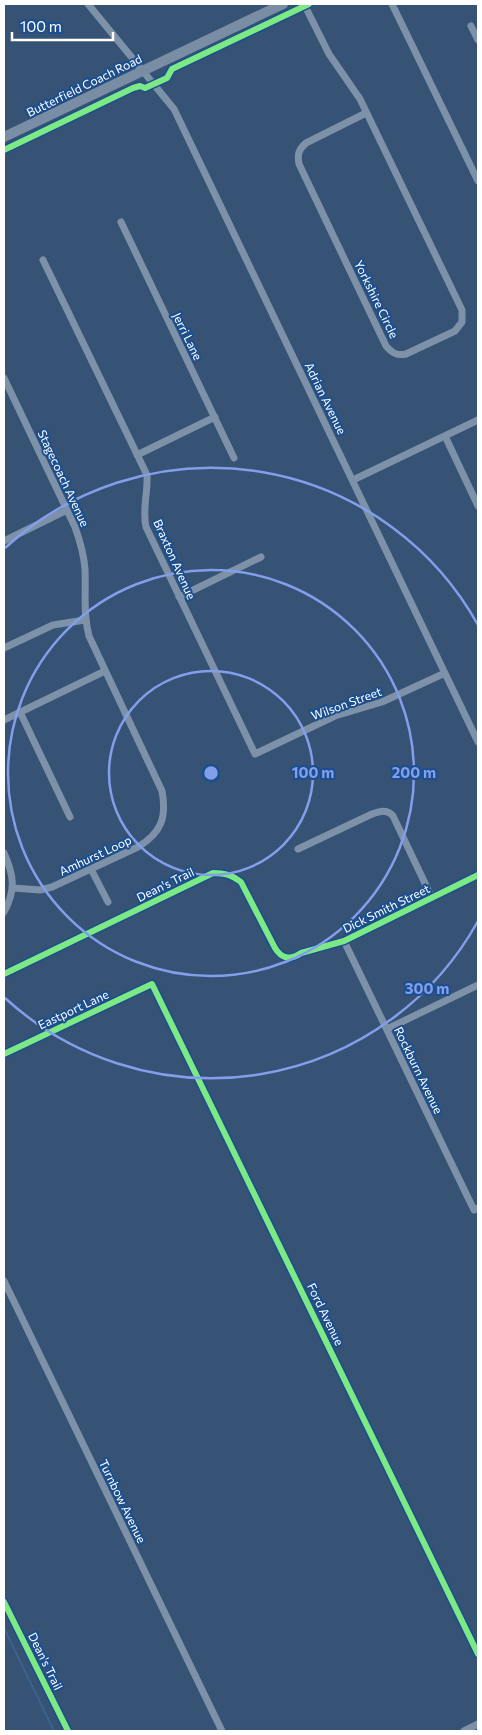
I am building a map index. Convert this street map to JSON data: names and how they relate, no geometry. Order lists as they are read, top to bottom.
{
  "streets": {
    "main road": ["Butterfield Coach Road"],
    "street": [
      "Yorkshire Circle",
      "Jerri Lane",
      "Adrian Avenue",
      "Stagecoach Avenue",
      "Braxton Avenue",
      "Wilson Street",
      "Amhurst Loop",
      "Dick Smith Street",
      "Eastport Lane",
      "Rockburn Avenue",
      "Ford Avenue",
      "Turnbow Avenue"
    ],
    "cycle path": ["Dean's Trail"]
  },
  "crossings": [
    ["Butterfield Coach Road", "Adrian Avenue"],
    ["Adrian Avenue", "Wilson Street"],
    ["Stagecoach Avenue", "Amhurst Loop"],
    ["Braxton Avenue", "Wilson Street"],
    ["Dick Smith Street", "Rockburn Avenue"],
    ["Eastport Lane", "Ford Avenue"]
  ],
  "scale_bar": "100 m",
  "rings": ["100 m", "200 m", "300 m"]
}
